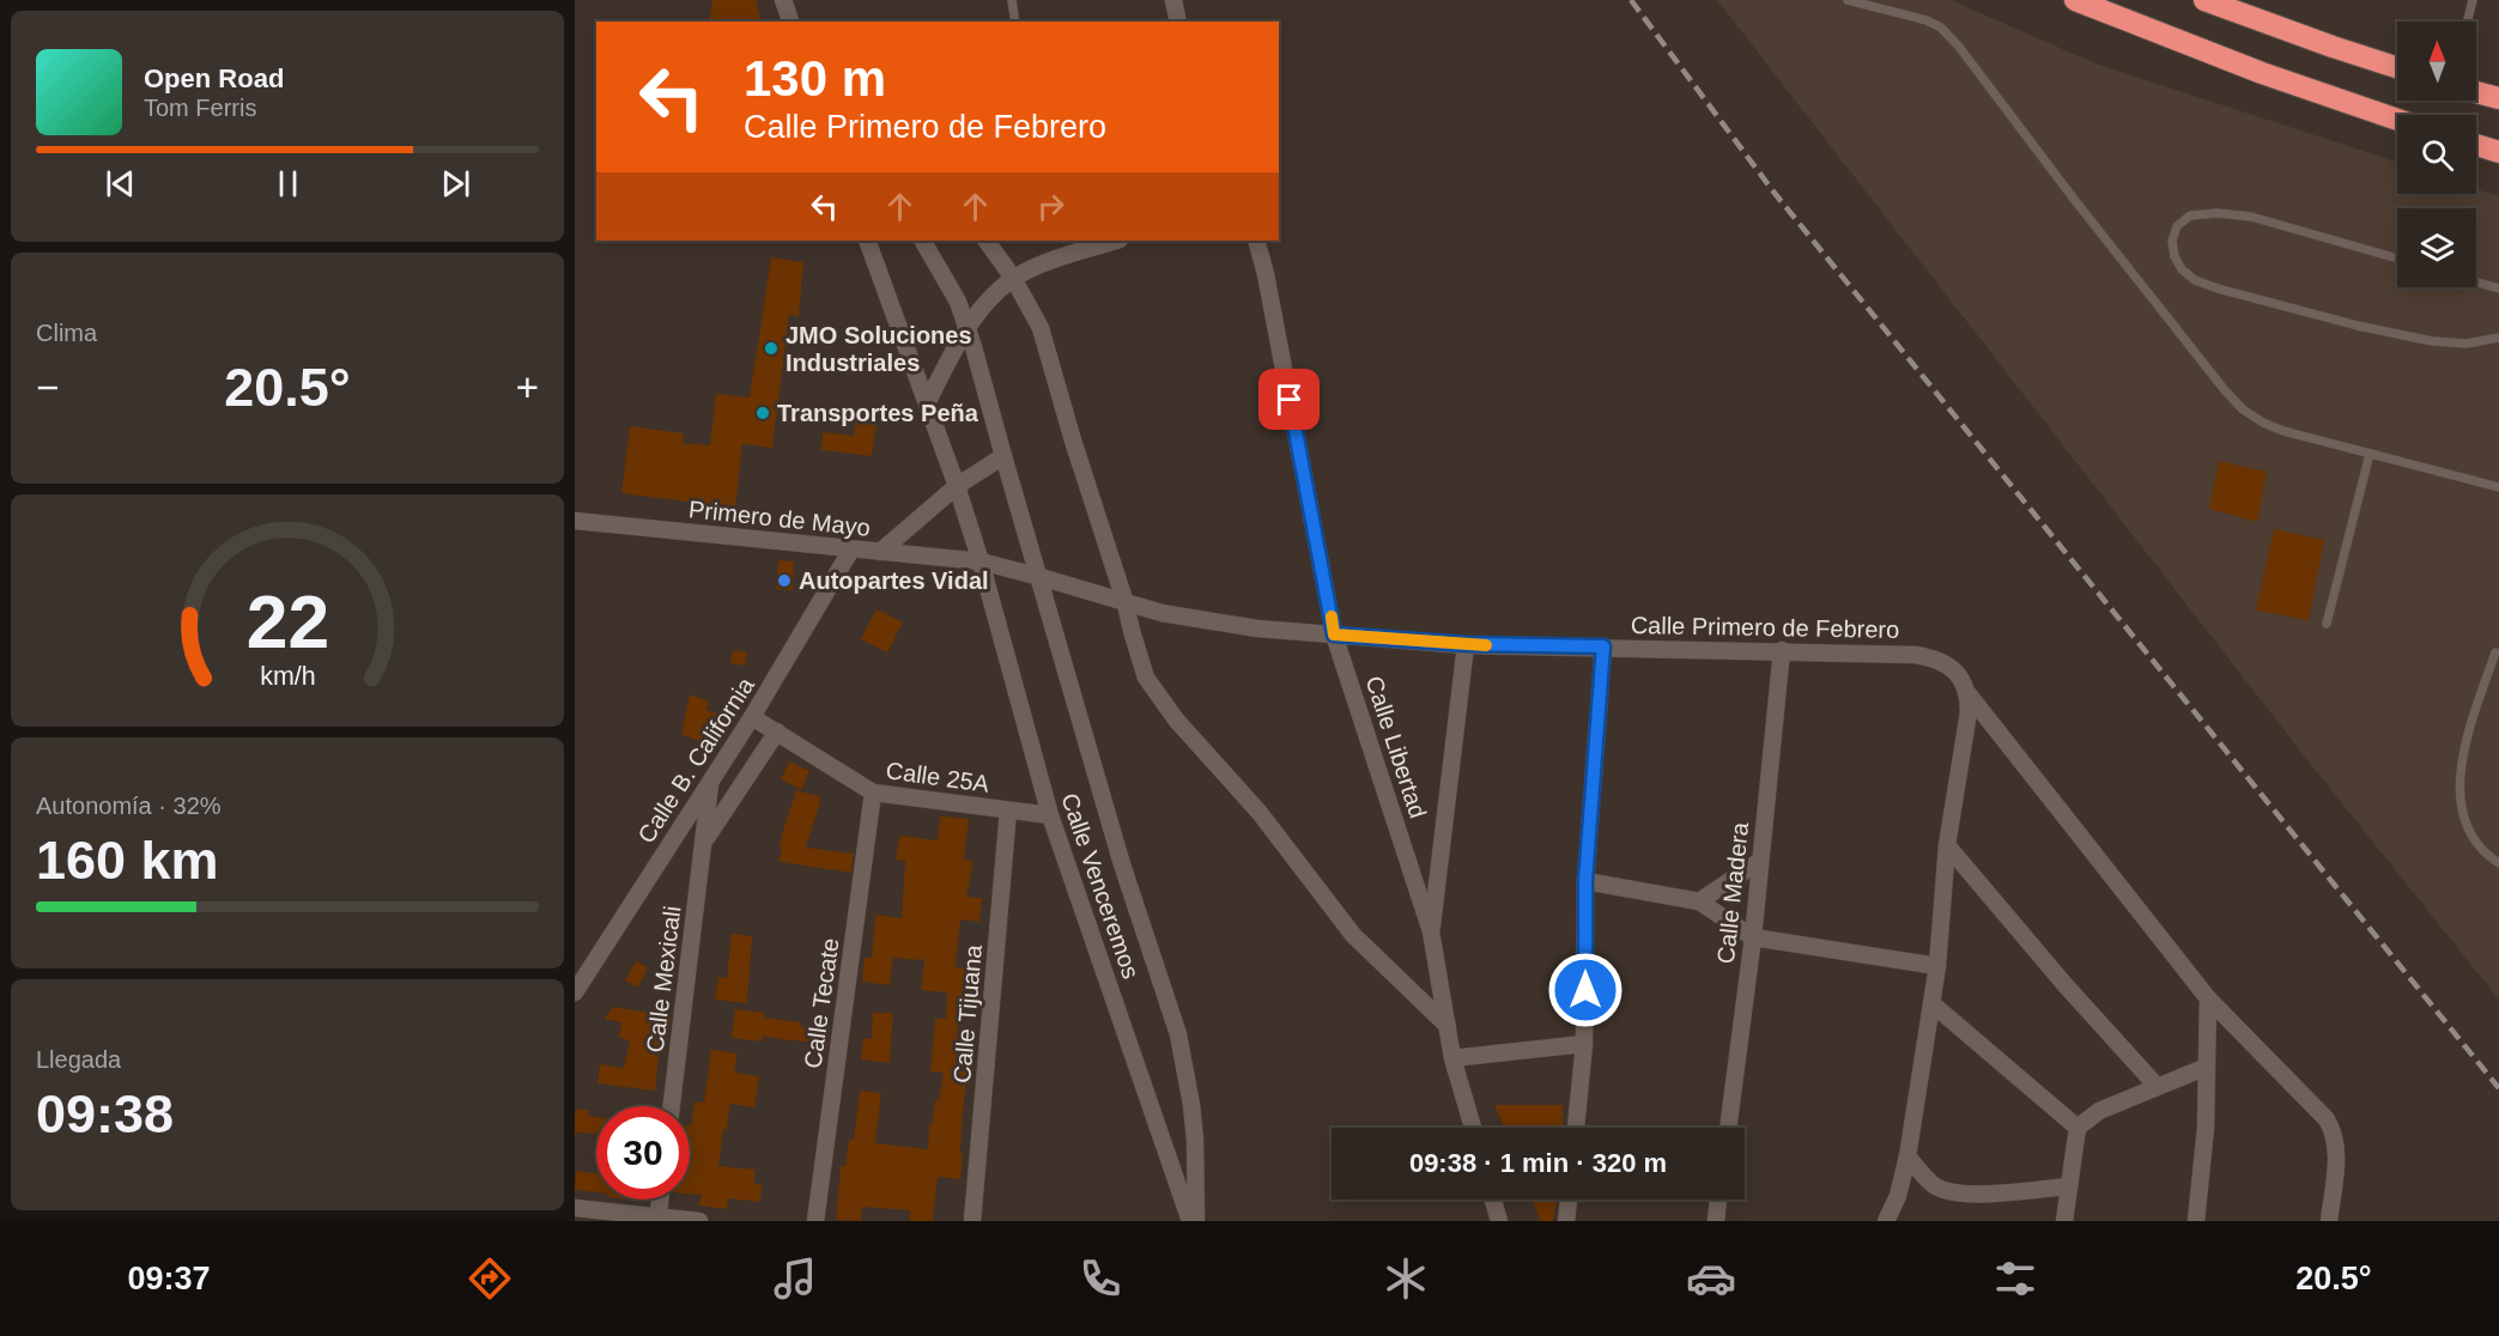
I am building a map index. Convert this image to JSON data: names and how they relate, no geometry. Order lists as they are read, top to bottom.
{
  "streets": {
    "street": [
      "Primero de Mayo",
      "Calle Primero de Febrero",
      "Calle Libertad",
      "Calle B. California",
      "Calle 25A",
      "Calle Venceremos",
      "Calle Madera",
      "Calle Mexicali",
      "Calle Tecate",
      "Calle Tijuana"
    ]
  },
  "crossings": [
    ["Primero de Mayo", "Calle Primero de Febrero"],
    ["Primero de Mayo", "Calle B. California"],
    ["Primero de Mayo", "Calle Venceremos"],
    ["Calle Primero de Febrero", "Calle Libertad"],
    ["Calle Primero de Febrero", "Calle Venceremos"],
    ["Calle Primero de Febrero", "Calle Madera"],
    ["Calle B. California", "Calle 25A"],
    ["Calle B. California", "Calle Mexicali"],
    ["Calle 25A", "Calle Venceremos"],
    ["Calle 25A", "Calle Mexicali"],
    ["Calle 25A", "Calle Tecate"],
    ["Calle 25A", "Calle Tijuana"]
  ],
  "places": ["JMO Soluciones Industriales", "Transportes Peña", "Autopartes Vidal"],
  "north": "top",
  "page": {
    "turn": ["130 m", "Calle Primero de Febrero"],
    "song": ["Open Road", "Tom Ferris"],
    "tile": [
      "Clima",
      ["Autonomía · 32%", "160 km"],
      ["Llegada", "09:38"]
    ],
    "heat": ["−", "20.5°", "+"],
    "limit": "30",
    "trip": "09:38 · 1 min · 320 m",
    "tabs": ["09:37", "20.5°"],
    "gauge": ["22", "km/h"]
  }
}
